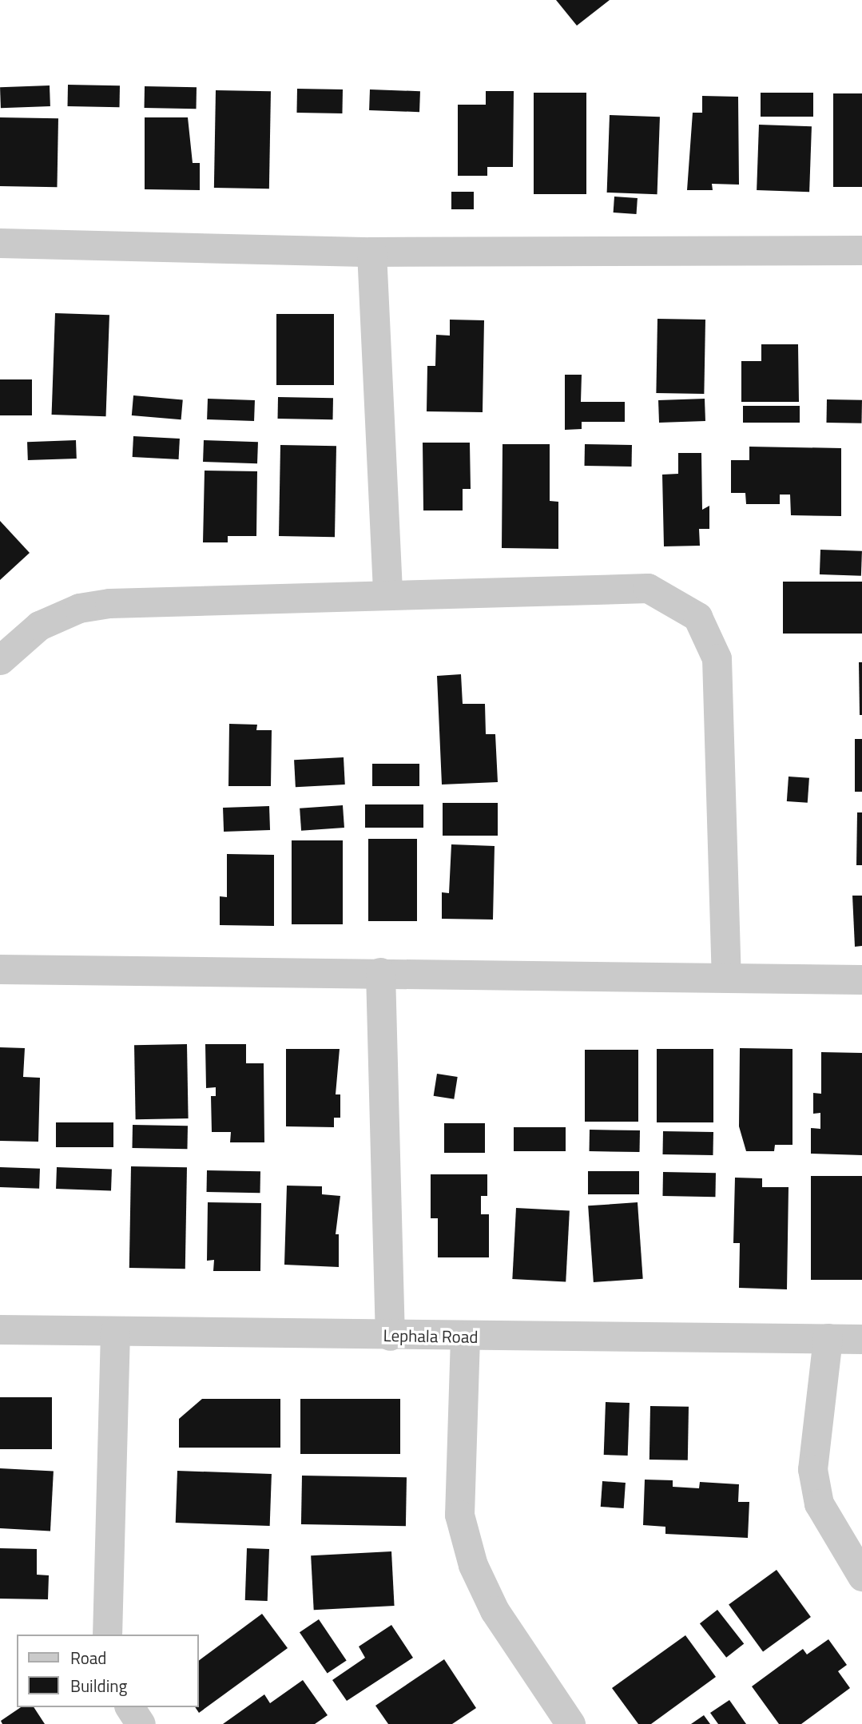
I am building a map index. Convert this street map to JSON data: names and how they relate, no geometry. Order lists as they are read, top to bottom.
{
  "streets": {
    "street": ["Lephala Road"]
  },
  "legend": ["Road", "Building"]
}
